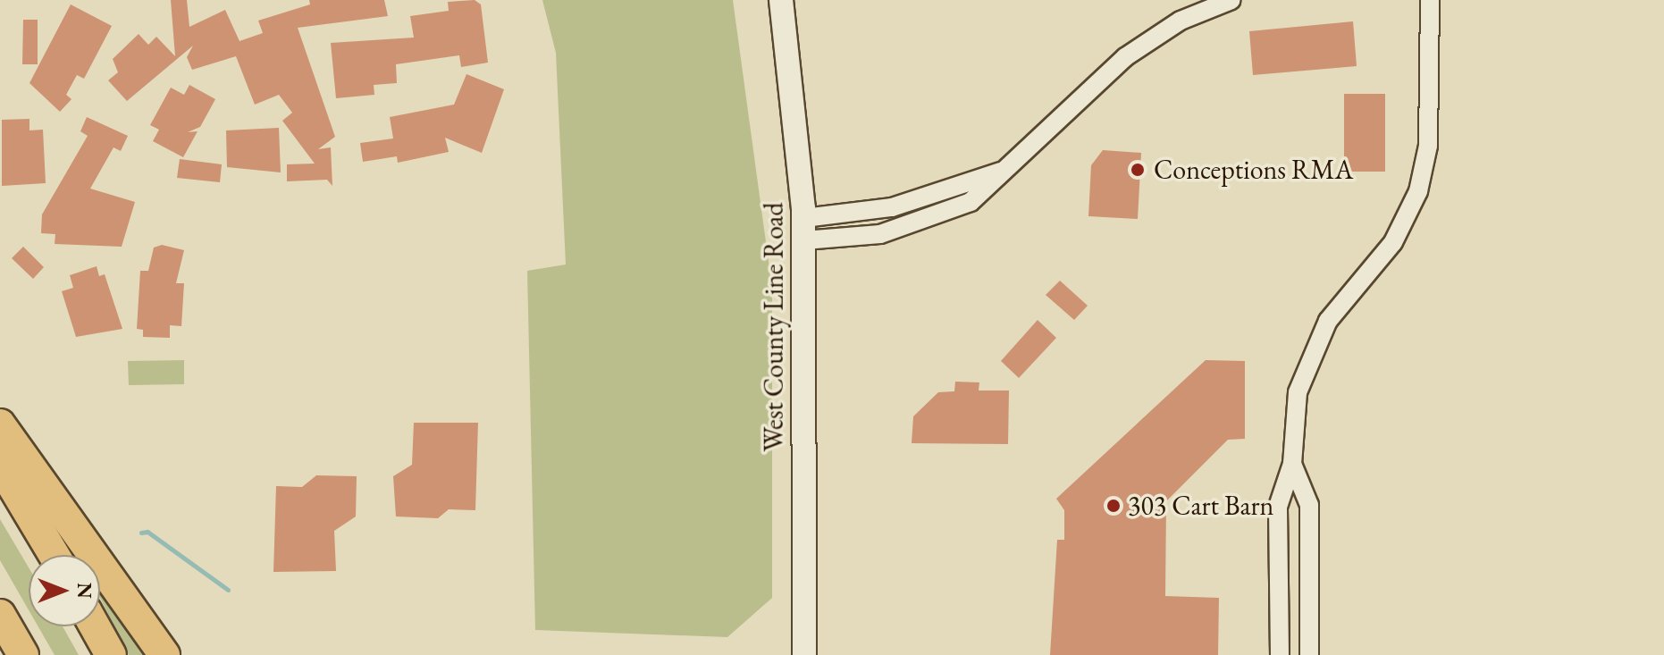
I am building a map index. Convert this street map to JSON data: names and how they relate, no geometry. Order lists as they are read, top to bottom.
{
  "streets": {
    "main road": ["West County Line Road"]
  },
  "places": ["Conceptions RMA", "303 Cart Barn"],
  "north": "right"
}
